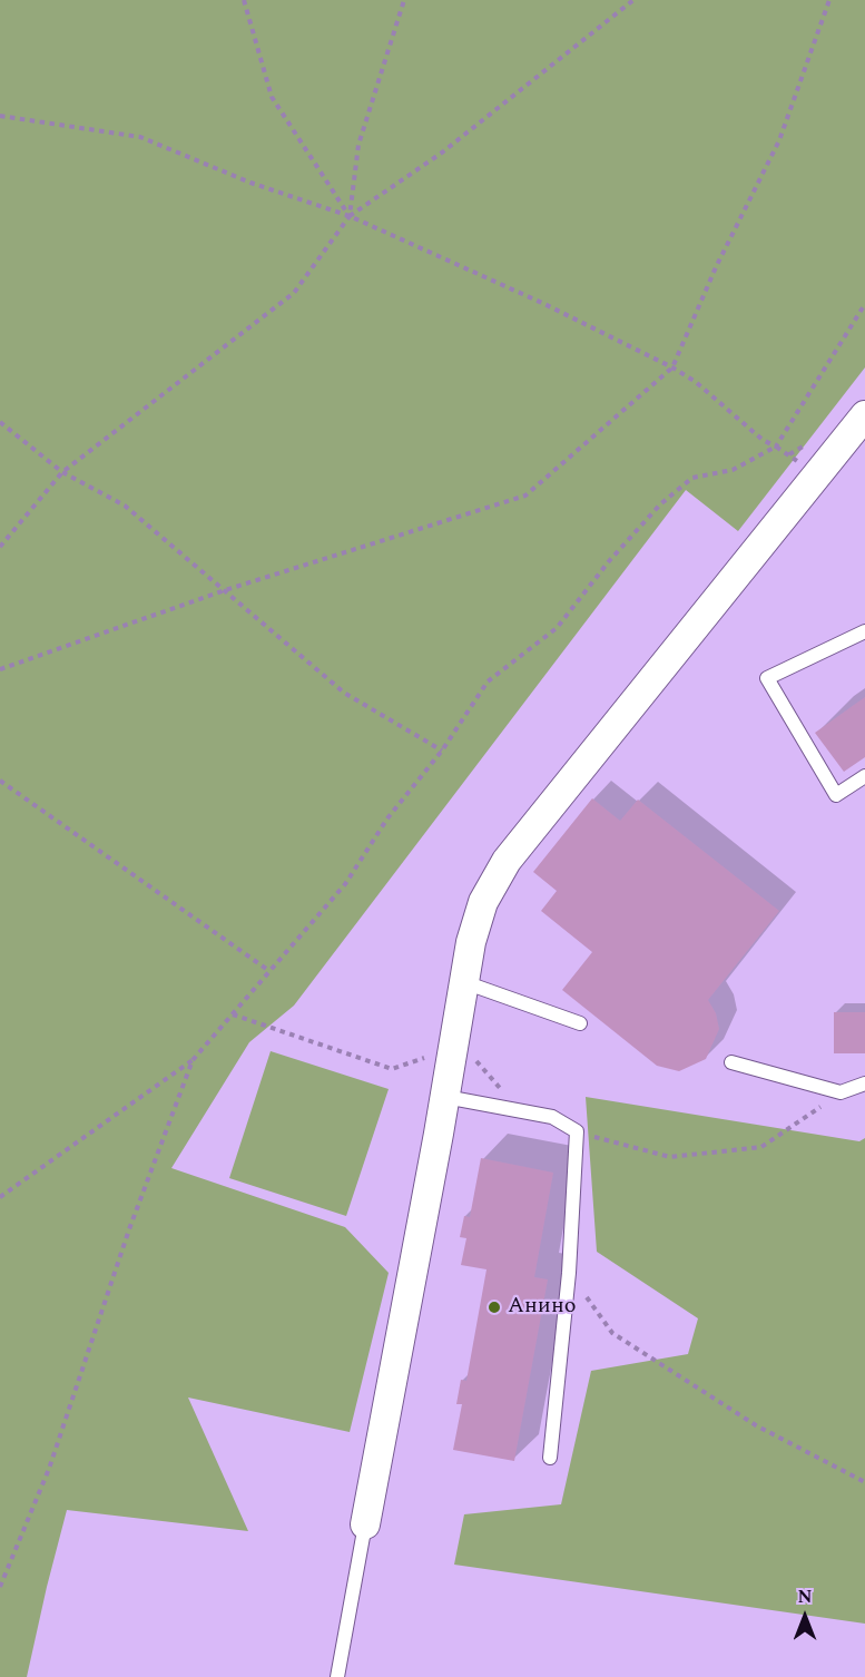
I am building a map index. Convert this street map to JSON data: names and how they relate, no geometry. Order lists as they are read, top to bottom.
{
  "places": ["Анино"],
  "north": "top"
}
